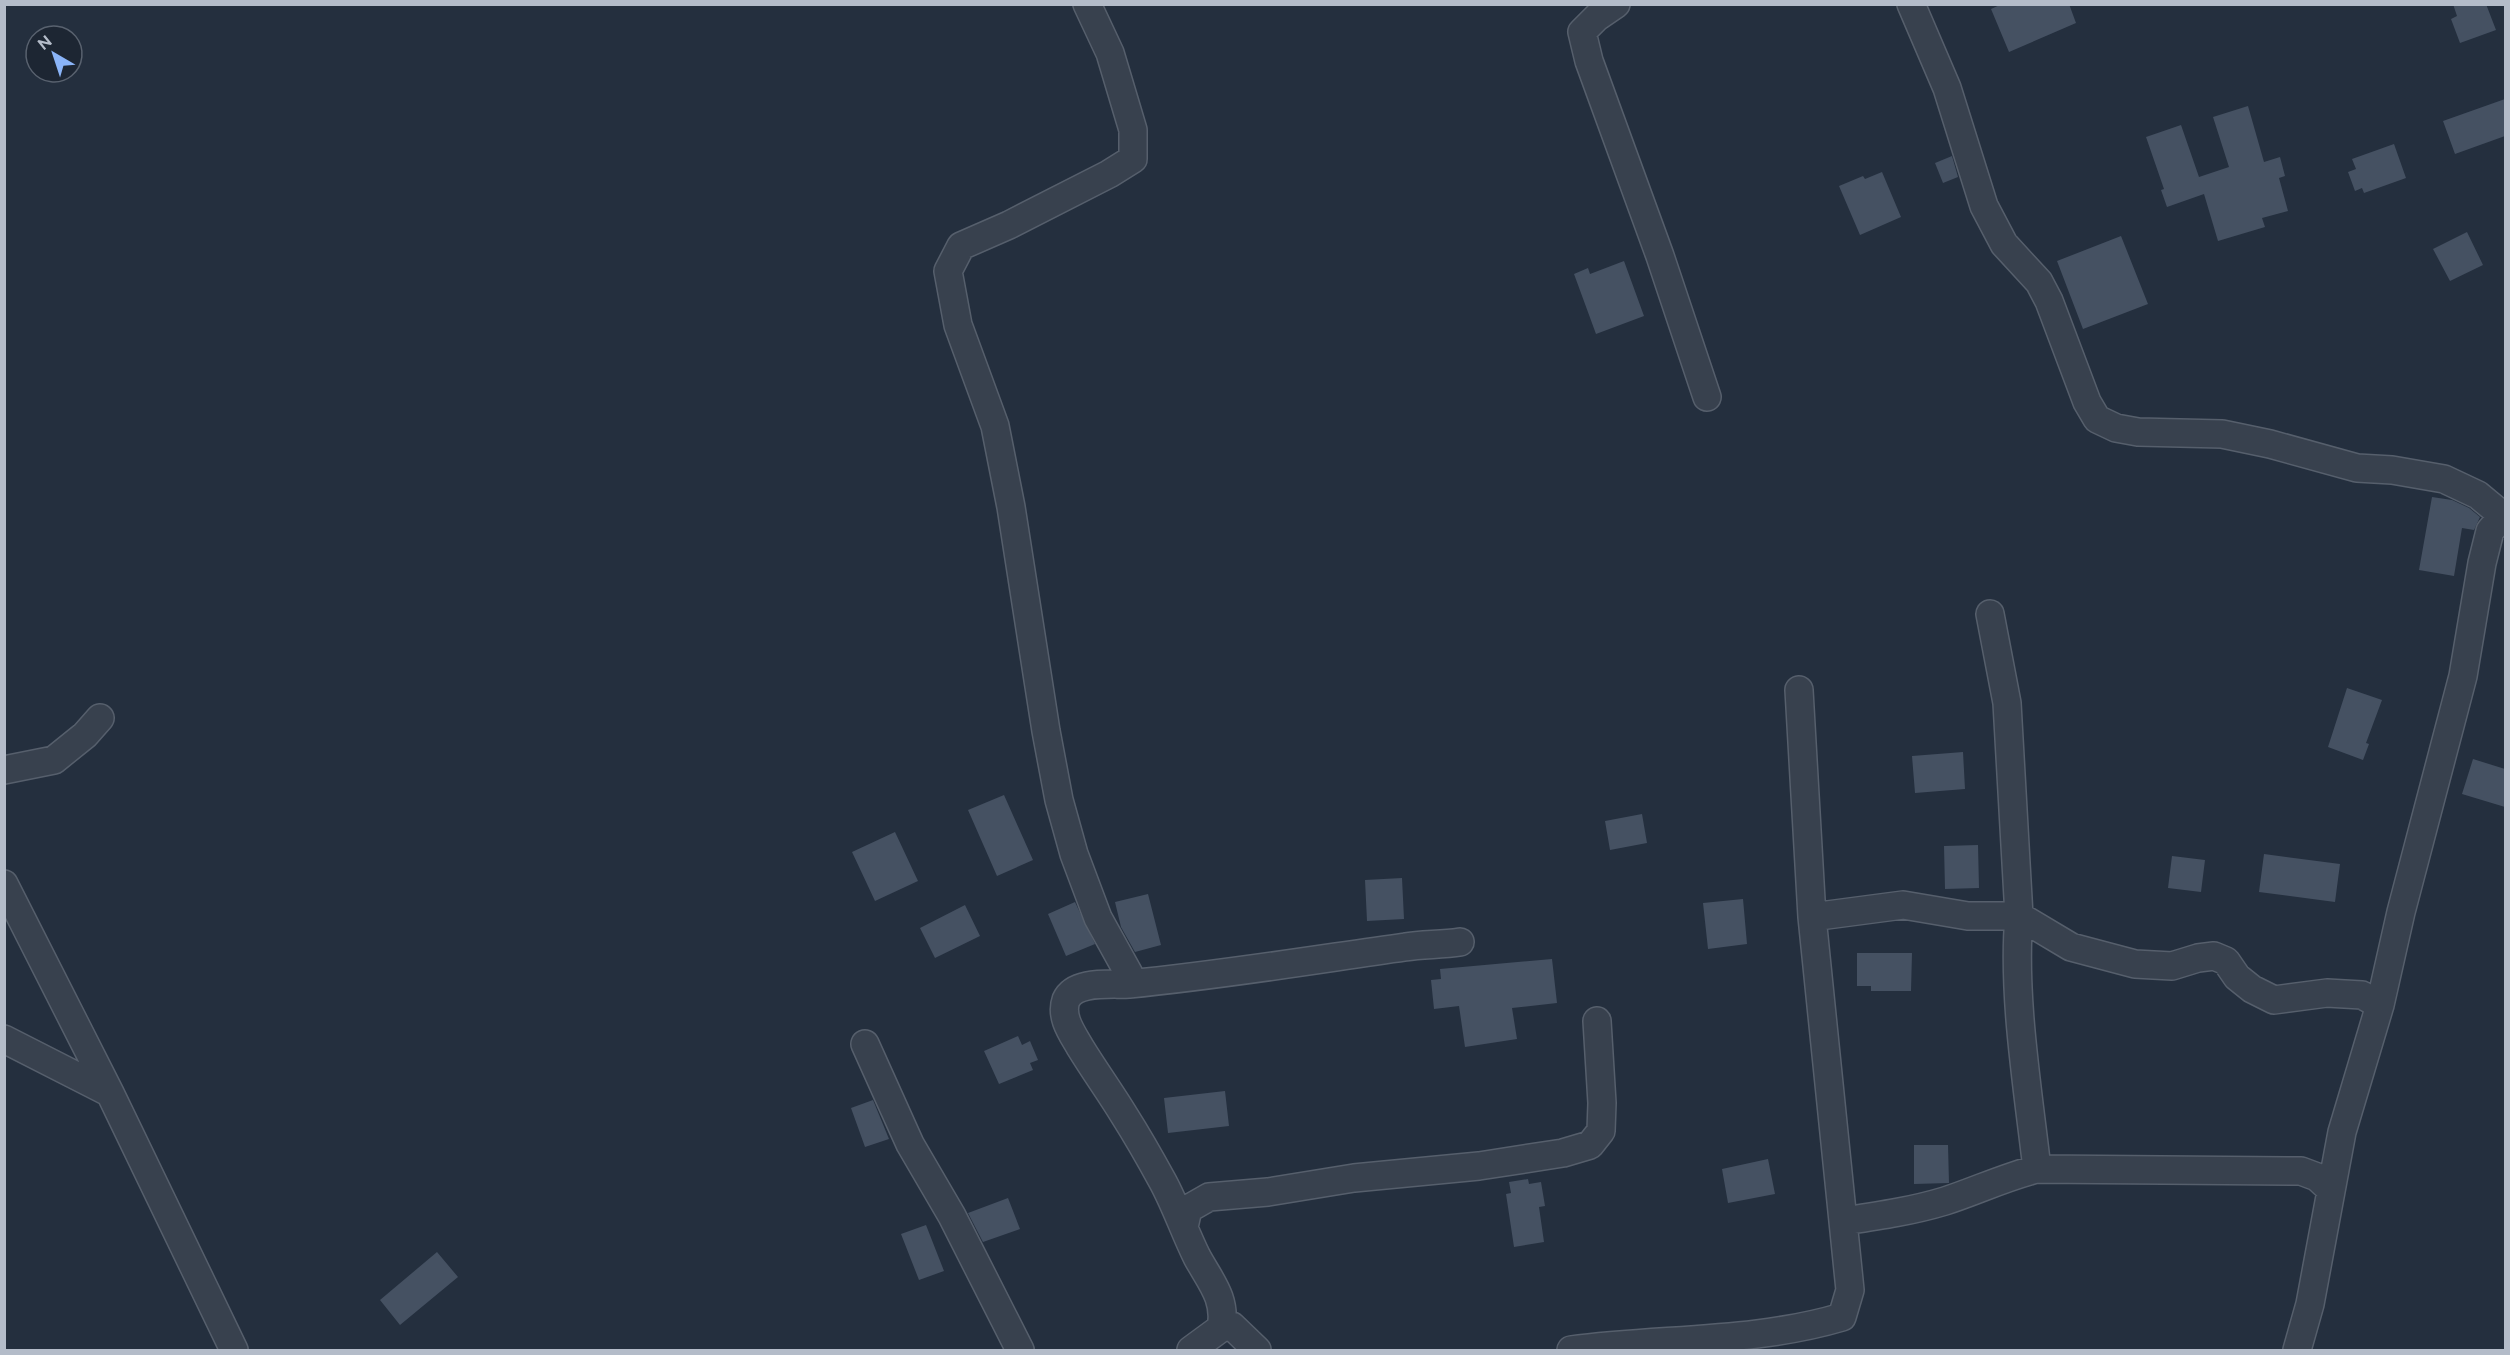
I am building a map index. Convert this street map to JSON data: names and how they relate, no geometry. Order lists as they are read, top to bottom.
{
  "north": "top left"
}
